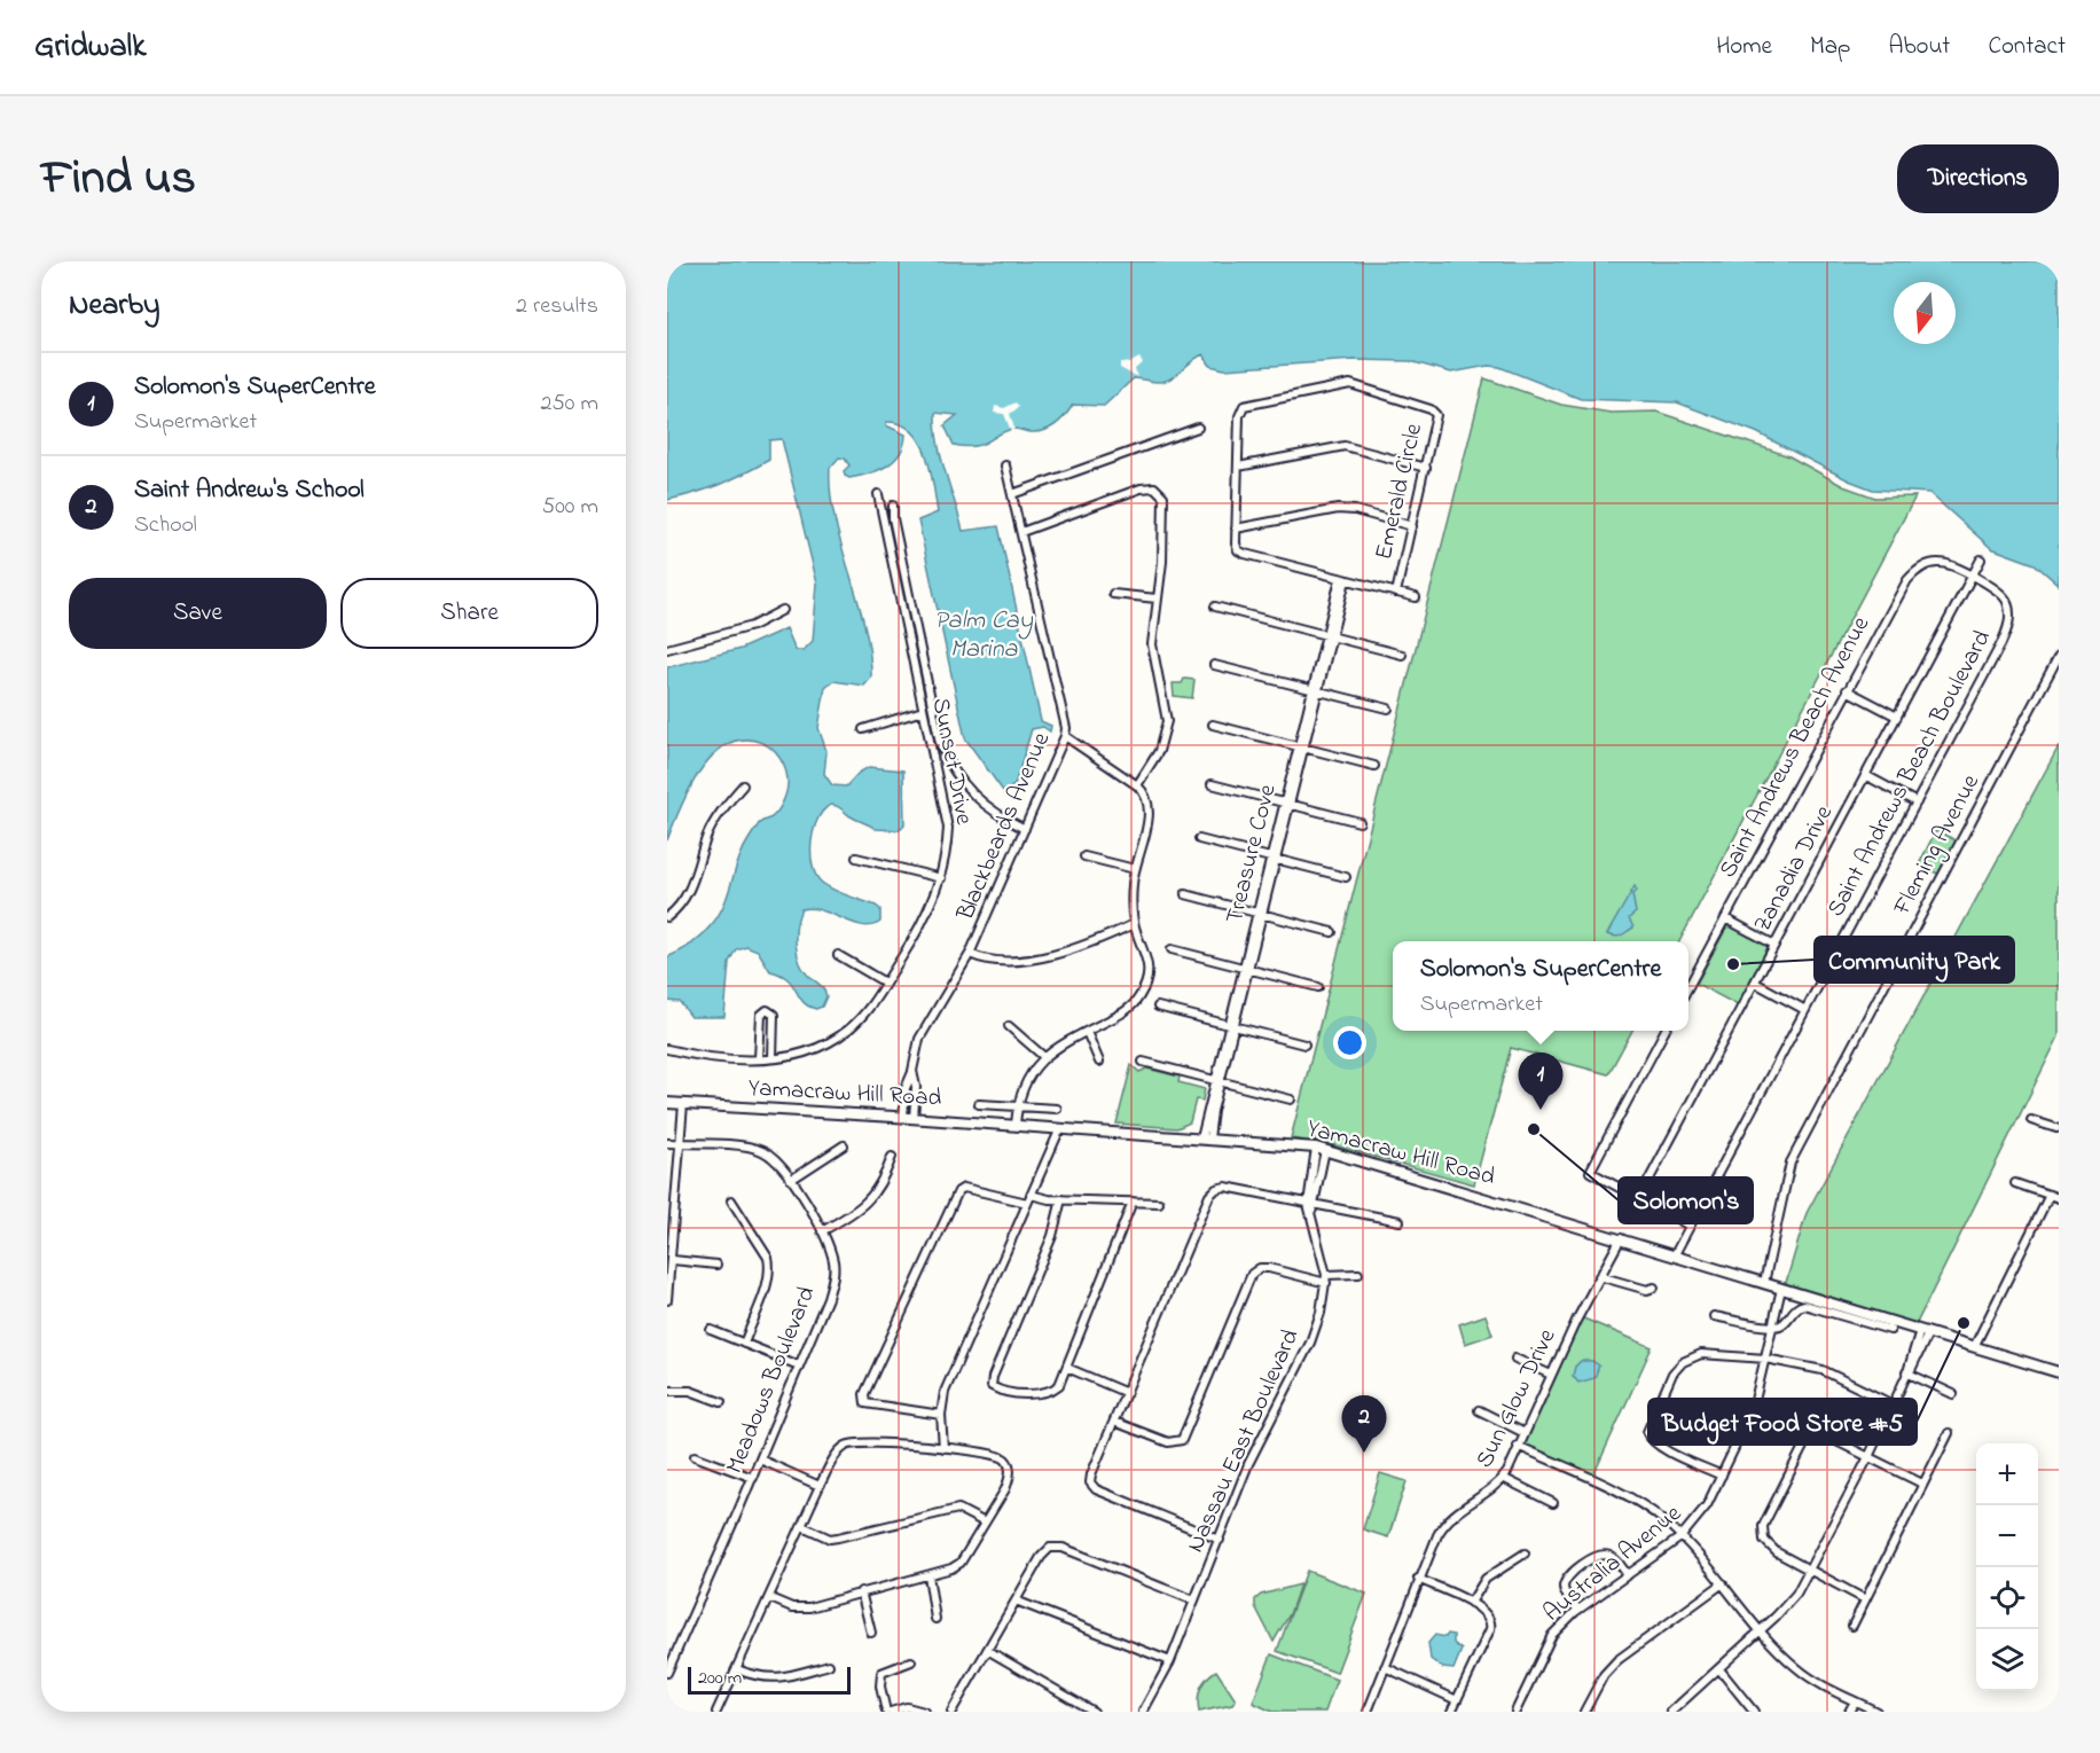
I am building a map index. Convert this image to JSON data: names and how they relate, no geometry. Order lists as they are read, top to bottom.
{
  "streets": {
    "main road": ["Yamacraw Hill Road"],
    "street": [
      "Emerald Circle",
      "Saint Andrews Beach Avenue",
      "Sunset Drive",
      "Saint Andrews Beach Boulevard",
      "Blackbeards Avenue",
      "Fleming Avenue",
      "Treasure Cove",
      "Zanadia Drive",
      "Meadows Boulevard",
      "Sun Glow Drive",
      "Nassau East Boulevard",
      "Australia Avenue"
    ]
  },
  "crossings": [
    ["Emerald Circle", "Treasure Cove"],
    ["Saint Andrews Beach Avenue", "Saint Andrews Beach Boulevard"],
    ["Saint Andrews Beach Avenue", "Zanadia Drive"],
    ["Saint Andrews Beach Boulevard", "Zanadia Drive"],
    ["Saint Andrews Beach Boulevard", "Yamacraw Hill Road"],
    ["Blackbeards Avenue", "Yamacraw Hill Road"],
    ["Fleming Avenue", "Yamacraw Hill Road"],
    ["Treasure Cove", "Yamacraw Hill Road"],
    ["Yamacraw Hill Road", "Sun Glow Drive"],
    ["Yamacraw Hill Road", "Nassau East Boulevard"],
    ["Yamacraw Hill Road", "Australia Avenue"]
  ],
  "water": ["Palm Cay Marina"],
  "places": ["Community Park", "Solomon's", "Budget Food Store #5"],
  "scale_bar": "200 m",
  "north": "bottom",
  "page": {
    "header": "Gridwalk",
    "nav": [
      "Home",
      "Map",
      "About",
      "Contact"
    ],
    "title": "Find us",
    "buttons": [
      "Directions",
      ["Save", "Share"]
    ],
    "heading": ["Nearby", "2 results"],
    "list": [
      {
        "mark": "1",
        "name": "Solomon's SuperCentre",
        "note": "Supermarket",
        "value": "250 m"
      },
      {
        "mark": "2",
        "name": "Saint Andrew's School",
        "note": "School",
        "value": "500 m"
      }
    ],
    "popup": ["Solomon's SuperCentre", "Supermarket"],
    "pins": ["1", "2"],
    "map_buttons": ["+", "−"],
    "scale": "200 m"
  }
}
